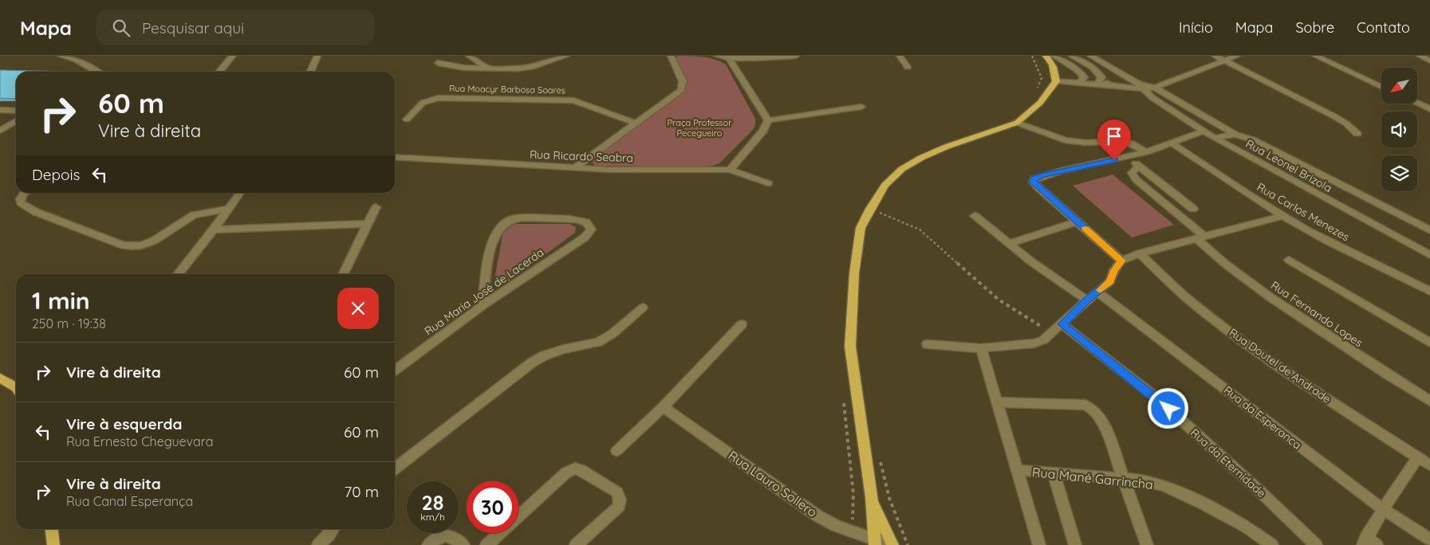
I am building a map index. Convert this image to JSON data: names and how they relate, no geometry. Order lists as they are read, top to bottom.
{
  "streets": {
    "street": [
      "Rua Moacyr Barbosa Soares",
      "Rua Ricardo Seabra",
      "Rua Leonel Brizola",
      "Rua Carlos Menezes",
      "Rua Maria José de Lacerda",
      "Rua Fernando Lopes",
      "Rua Doutel de Andrade",
      "Rua da Esperanca",
      "Rua da Eternidade",
      "Rua Mané Garrincha",
      "Rua Lauro Sollero"
    ]
  },
  "parks": ["Praça Professor Pecegueiro"],
  "north": "bottom left",
  "page": {
    "header": "Mapa",
    "search": "Pesquisar aqui",
    "nav": [
      "Início",
      "Mapa",
      "Sobre",
      "Contato"
    ],
    "turn": ["60 m", "Vire à direita"],
    "then": "Depois",
    "heading": ["1 min", "250 m · 19:38"],
    "list": [
      {
        "name": "Vire à direita",
        "value": "60 m"
      },
      {
        "name": "Vire à esquerda",
        "note": "Rua Ernesto Cheguevara",
        "value": "60 m"
      },
      {
        "name": "Vire à direita",
        "note": "Rua Canal Esperança",
        "value": "70 m"
      }
    ],
    "speed": "28 km/h",
    "limit": "30"
  }
}
